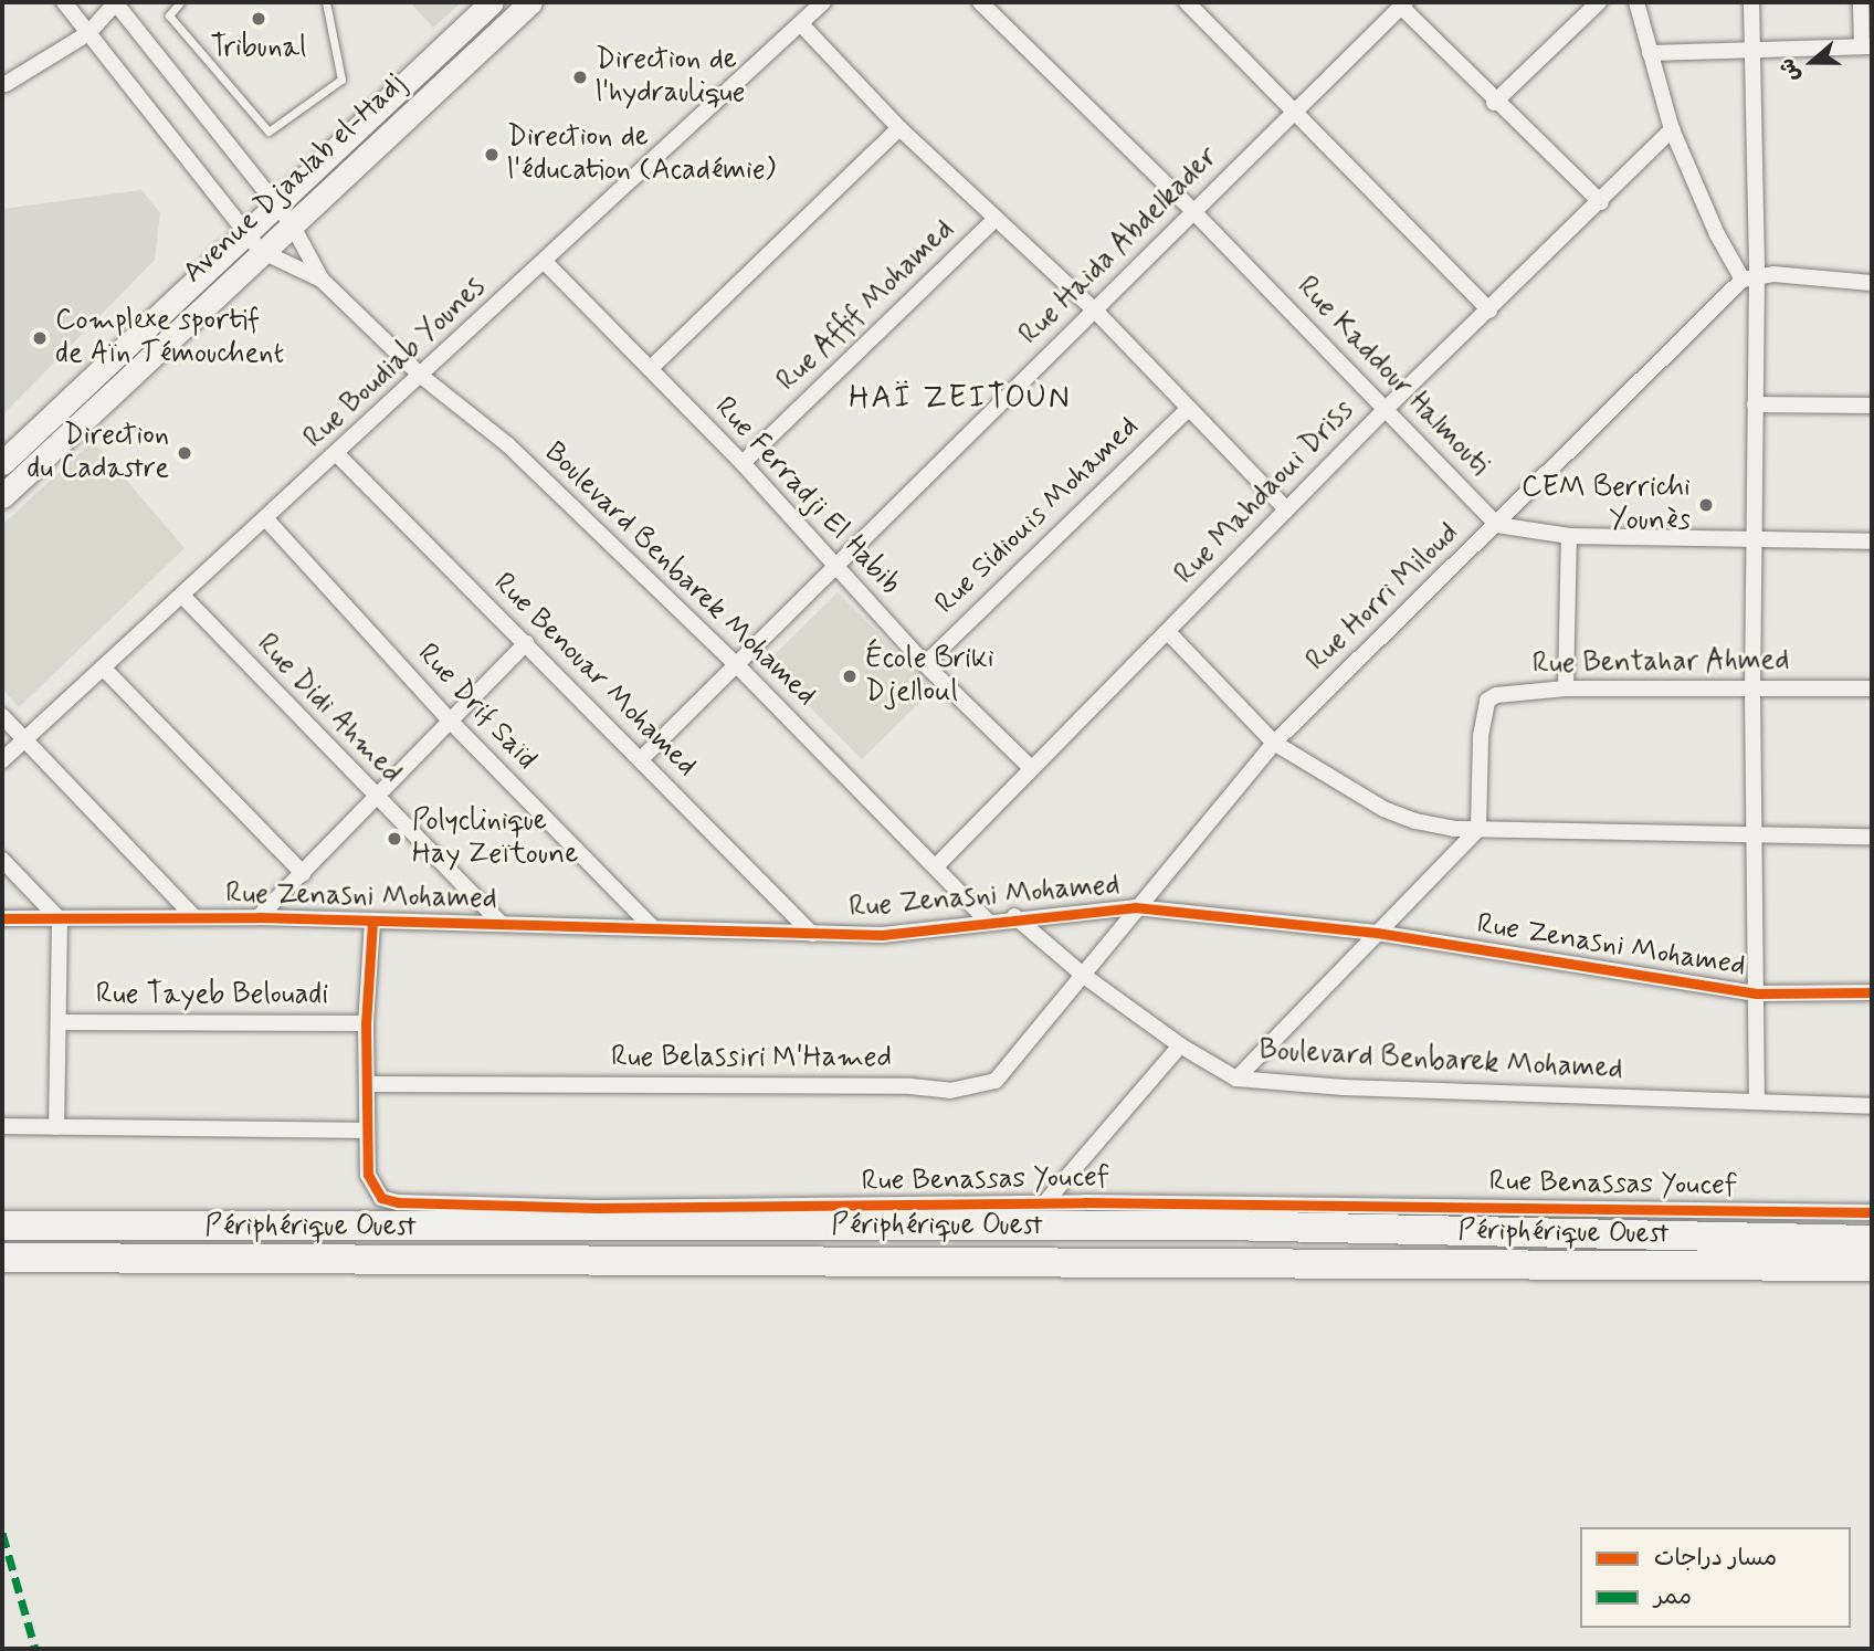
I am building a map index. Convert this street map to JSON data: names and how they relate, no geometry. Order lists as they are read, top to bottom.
{
  "streets": {
    "highway": ["Périphérique Ouest"],
    "main road": ["Avenue Djaalab el-Hadj"],
    "street": [
      "Rue Haida Abdelkader",
      "Rue Affif Mohamed",
      "Rue Boudiab Younes",
      "Rue Kaddour Halmouti",
      "Rue Mahdaoui Driss",
      "Rue Ferradji El Habib",
      "Rue Sidiouis Mohamed",
      "Boulevard Benbarek Mohamed",
      "Rue Horri Miloud",
      "Rue Bentahar Ahmed",
      "Rue Benouar Mohamed",
      "Rue Drif Saïd",
      "Rue Didi Ahmed",
      "Rue Zenasni Mohamed",
      "Rue Tayeb Belouadi",
      "Rue Belassiri M'Hamed",
      "Rue Benassas Youcef"
    ]
  },
  "crossings": [
    ["Avenue Djaalab el-Hadj", "Boulevard Benbarek Mohamed"],
    ["Rue Haida Abdelkader", "Rue Kaddour Halmouti"],
    ["Rue Haida Abdelkader", "Rue Ferradji El Habib"],
    ["Rue Haida Abdelkader", "Boulevard Benbarek Mohamed"],
    ["Rue Haida Abdelkader", "Rue Benouar Mohamed"],
    ["Rue Affif Mohamed", "Rue Ferradji El Habib"],
    ["Rue Boudiab Younes", "Rue Ferradji El Habib"],
    ["Rue Boudiab Younes", "Boulevard Benbarek Mohamed"],
    ["Rue Boudiab Younes", "Rue Benouar Mohamed"],
    ["Rue Boudiab Younes", "Rue Drif Saïd"],
    ["Rue Boudiab Younes", "Rue Didi Ahmed"],
    ["Rue Kaddour Halmouti", "Rue Mahdaoui Driss"],
    ["Rue Kaddour Halmouti", "Rue Horri Miloud"],
    ["Rue Mahdaoui Driss", "Rue Ferradji El Habib"],
    ["Rue Mahdaoui Driss", "Boulevard Benbarek Mohamed"],
    ["Rue Ferradji El Habib", "Rue Sidiouis Mohamed"],
    ["Boulevard Benbarek Mohamed", "Rue Horri Miloud"],
    ["Boulevard Benbarek Mohamed", "Rue Zenasni Mohamed"],
    ["Boulevard Benbarek Mohamed", "Rue Belassiri M'Hamed"],
    ["Rue Horri Miloud", "Rue Zenasni Mohamed"],
    ["Rue Horri Miloud", "Rue Belassiri M'Hamed"],
    ["Rue Benouar Mohamed", "Rue Zenasni Mohamed"],
    ["Rue Drif Saïd", "Rue Zenasni Mohamed"],
    ["Rue Didi Ahmed", "Rue Zenasni Mohamed"],
    ["Rue Zenasni Mohamed", "Rue Benassas Youcef"],
    ["Rue Tayeb Belouadi", "Rue Benassas Youcef"],
    ["Rue Belassiri M'Hamed", "Rue Benassas Youcef"]
  ],
  "districts": ["HAÏ ZEITOUN"],
  "places": [
    "Tribunal",
    "Direction de l'hydraulique",
    "Direction de l'éducation (Académie)",
    "Complexe sportif de Aïn Témouchent",
    "Direction du Cadastre",
    "CEM Berrichi Younès",
    "École Briki Djelloul",
    "Polyclinique Hay Zeïtoune"
  ],
  "legend": ["مسار دراجات", "ممر"],
  "north": "left"
}
